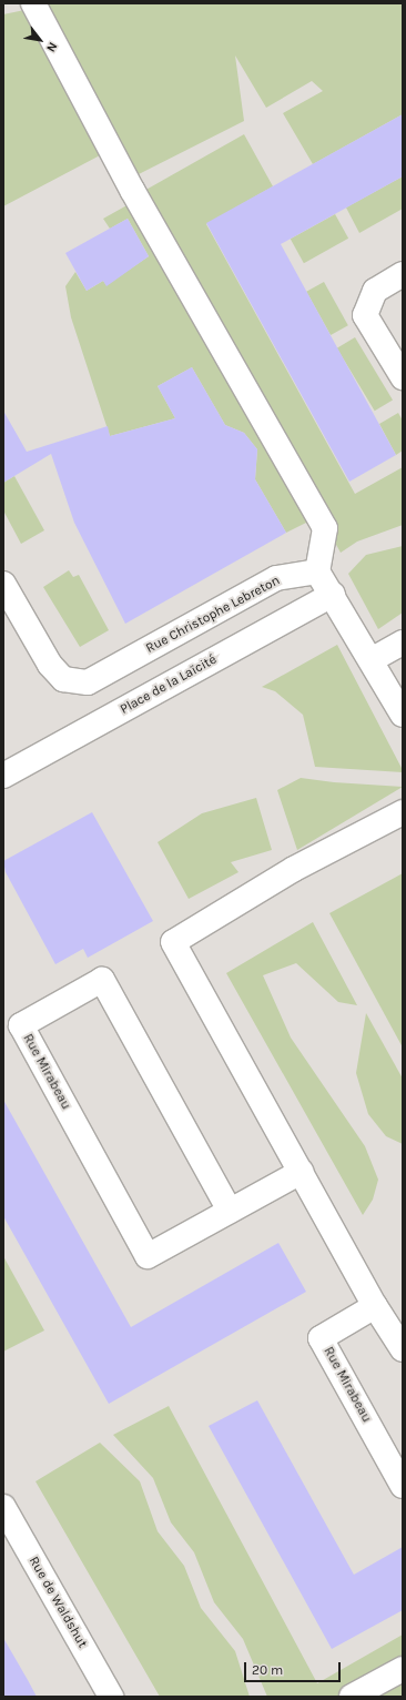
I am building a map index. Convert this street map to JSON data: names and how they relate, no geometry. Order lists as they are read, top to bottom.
{
  "streets": {
    "street": [
      "Rue Christophe Lebreton",
      "Place de la Laïcité",
      "Rue Mirabeau",
      "Rue de Waldshut"
    ]
  },
  "scale_bar": "20 m",
  "north": "bottom right"
}
